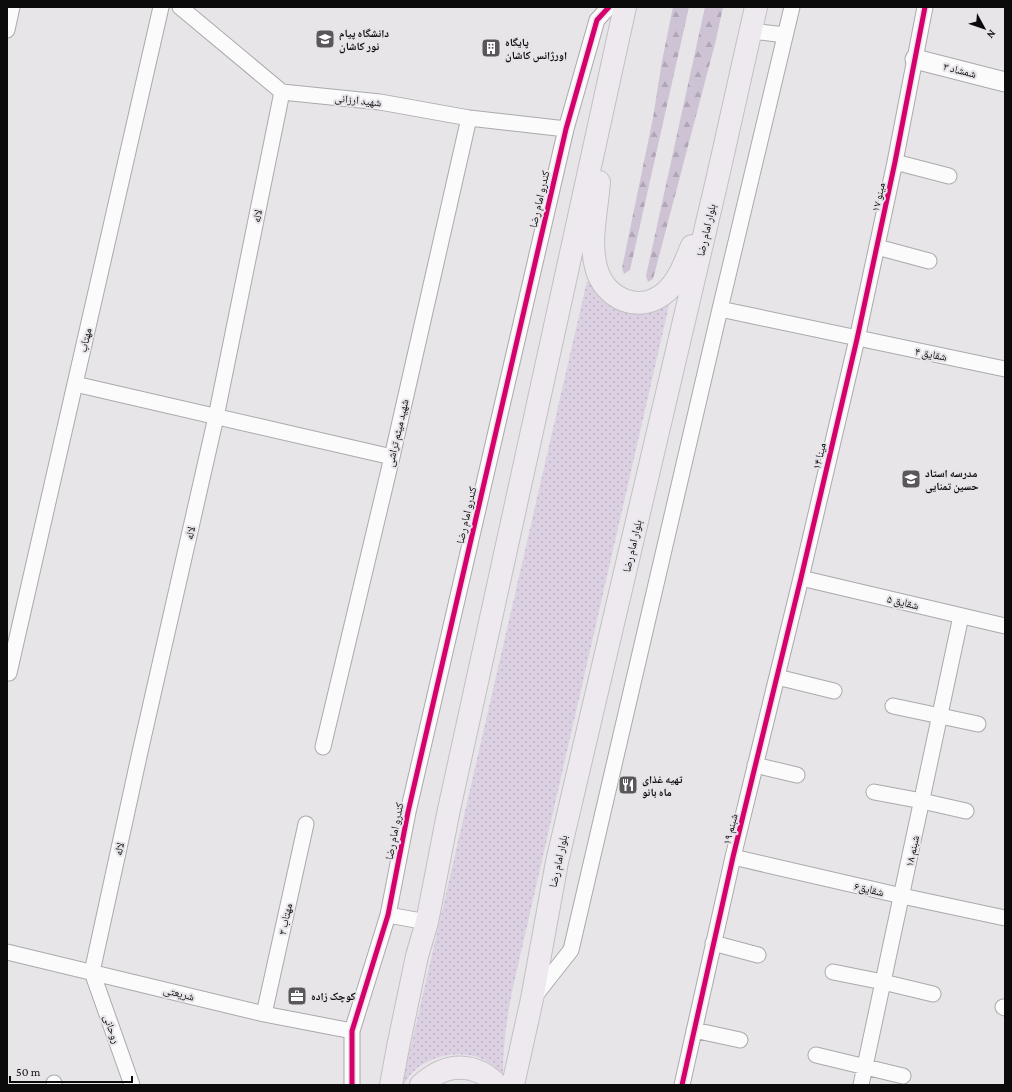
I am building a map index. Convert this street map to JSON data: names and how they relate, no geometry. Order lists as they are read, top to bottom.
{
  "streets": {
    "main road": ["بلوار امام رضا"],
    "street": [
      "شمشاد ۳",
      "شهید ارزانی",
      "مینو ۱۷",
      "کندرو امام رضا",
      "لاله",
      "مهتاب",
      "شقایق ۴",
      "شهید میثم تراشی",
      "مینا ۱۴",
      "شقایق ۵",
      "شبنم ۱۹",
      "شبنم ۱۸",
      "شقایق۶",
      "مهتاب ۳",
      "شریعتی",
      "روحانی"
    ]
  },
  "crossings": [
    ["شمشاد ۳", "مینو ۱۷"],
    ["شهید ارزانی", "کندرو امام رضا"],
    ["شهید ارزانی", "لاله"],
    ["شهید ارزانی", "شهید میثم تراشی"],
    ["مینو ۱۷", "شقایق ۴"],
    ["مینو ۱۷", "مینا ۱۴"],
    ["کندرو امام رضا", "شریعتی"],
    ["لاله", "شریعتی"],
    ["لاله", "روحانی"],
    ["شقایق ۴", "مینا ۱۴"],
    ["مینا ۱۴", "شقایق ۵"],
    ["مینا ۱۴", "شبنم ۱۹"],
    ["شقایق ۵", "شبنم ۱۹"],
    ["شقایق ۵", "شبنم ۱۸"],
    ["شبنم ۱۹", "شقایق۶"],
    ["شبنم ۱۸", "شقایق۶"],
    ["مهتاب ۳", "شریعتی"],
    ["شریعتی", "روحانی"]
  ],
  "places": {
    "school or university": ["دانشگاه پیام نور کاشان", "مدرسه استاد حسین تمنایی"],
    "building": ["پایگاه اورژانس کاشان"],
    "restaurant": ["تهیه غذای ماه بانو"],
    "office": ["کوچک زاده"]
  },
  "scale_bar": "50 m",
  "north": "bottom right"
}
